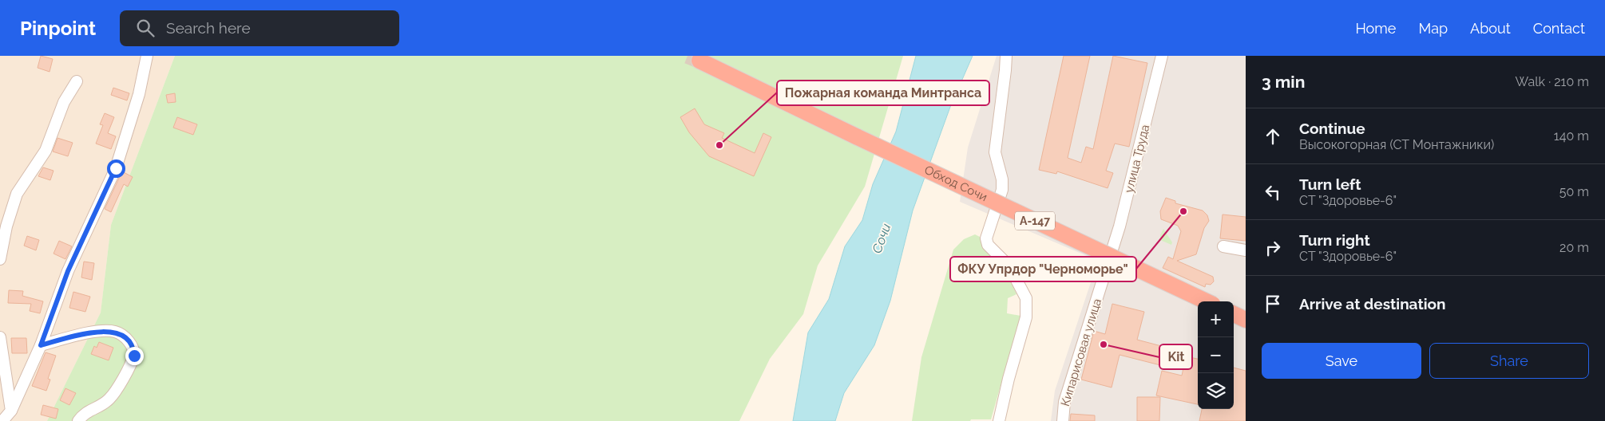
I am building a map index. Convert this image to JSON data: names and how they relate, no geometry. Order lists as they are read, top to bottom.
{
  "streets": {
    "highway": ["Обход Сочи", "А-147"],
    "street": ["улица Труда", "Кипарисовая улица"]
  },
  "crossings": [
    ["улица Труда", "Кипарисовая улица"]
  ],
  "water": ["Сочи"],
  "places": ["Пожарная команда Минтранса", "ФКУ Упрдор \"Черноморье\"", "Kit"],
  "page": {
    "header": "Pinpoint",
    "search": "Search here",
    "nav": [
      "Home",
      "Map",
      "About",
      "Contact"
    ],
    "heading": ["3 min", "Walk · 210 m"],
    "list": [
      ["Continue", "Высокогорная (СТ Монтажники)", "140 m"],
      ["Turn left", "СТ \"Здоровье-6\"", "50 m"],
      ["Turn right", "СТ \"Здоровье-6\"", "20 m"],
      "Arrive at destination"
    ],
    "map_buttons": ["+", "−"],
    "buttons": ["Save", "Share"]
  }
}
